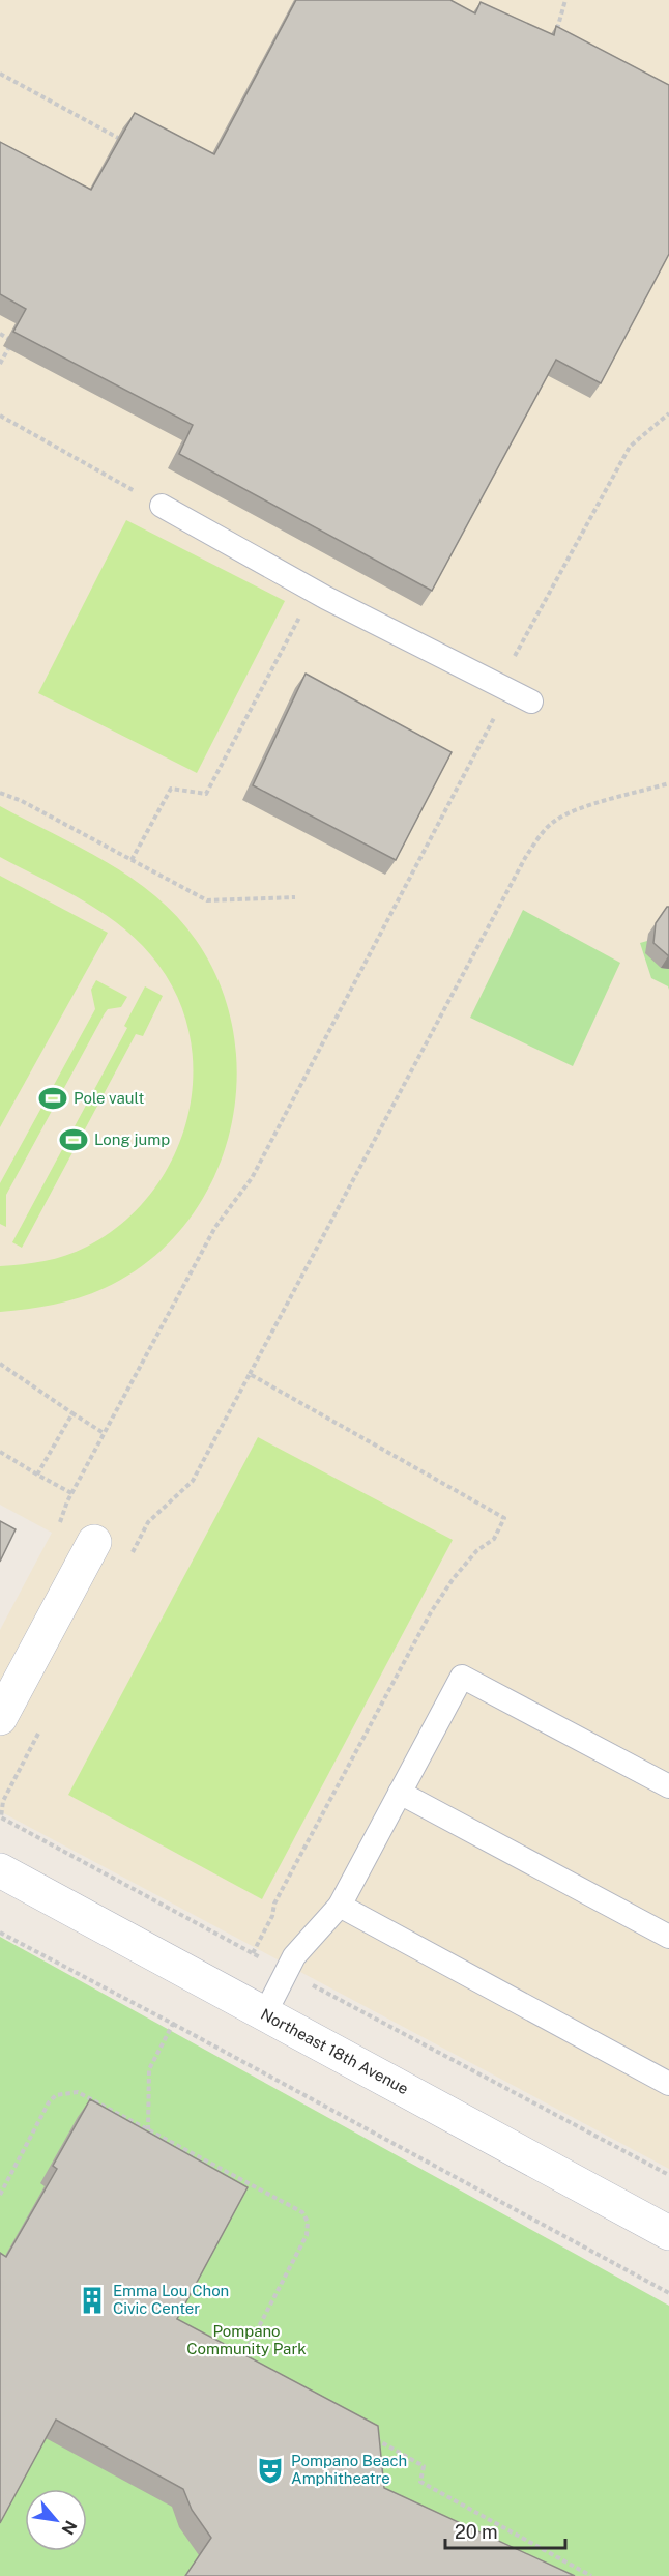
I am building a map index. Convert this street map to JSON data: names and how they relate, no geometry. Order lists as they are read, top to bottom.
{
  "streets": {
    "street": ["Northeast 18th Avenue"]
  },
  "parks": ["Pompano Community Park"],
  "places": {
    "sports": ["Pole vault", "Long jump"],
    "building": ["Emma Lou Chon Civic Center"],
    "theatre": ["Pompano Beach Amphitheatre"]
  },
  "scale_bar": "20 m",
  "north": "bottom right"
}
